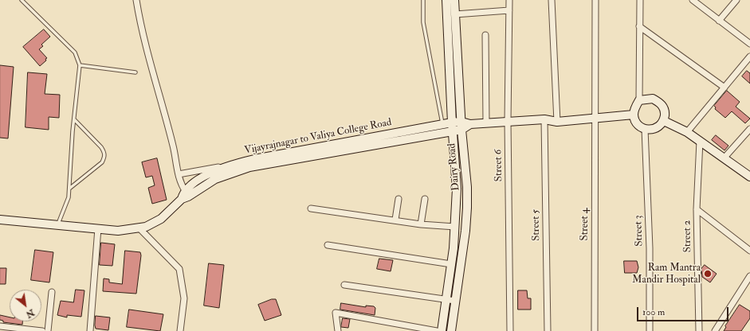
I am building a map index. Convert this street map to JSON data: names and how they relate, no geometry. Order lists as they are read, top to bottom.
{
  "streets": {
    "street": [
      "Vijayrajnagar to Valiya College Road",
      "Street 6",
      "Dairy Road",
      "Street 4",
      "Street 5",
      "Street 3",
      "Street 2"
    ]
  },
  "crossings": [
    ["Vijayrajnagar to Valiya College Road", "Street 6"],
    ["Vijayrajnagar to Valiya College Road", "Dairy Road"],
    ["Vijayrajnagar to Valiya College Road", "Street 4"],
    ["Vijayrajnagar to Valiya College Road", "Street 5"],
    ["Vijayrajnagar to Valiya College Road", "Street 3"]
  ],
  "places": ["Ram Mantra Mandir Hospital"],
  "scale_bar": "100 m",
  "north": "bottom right"
}
